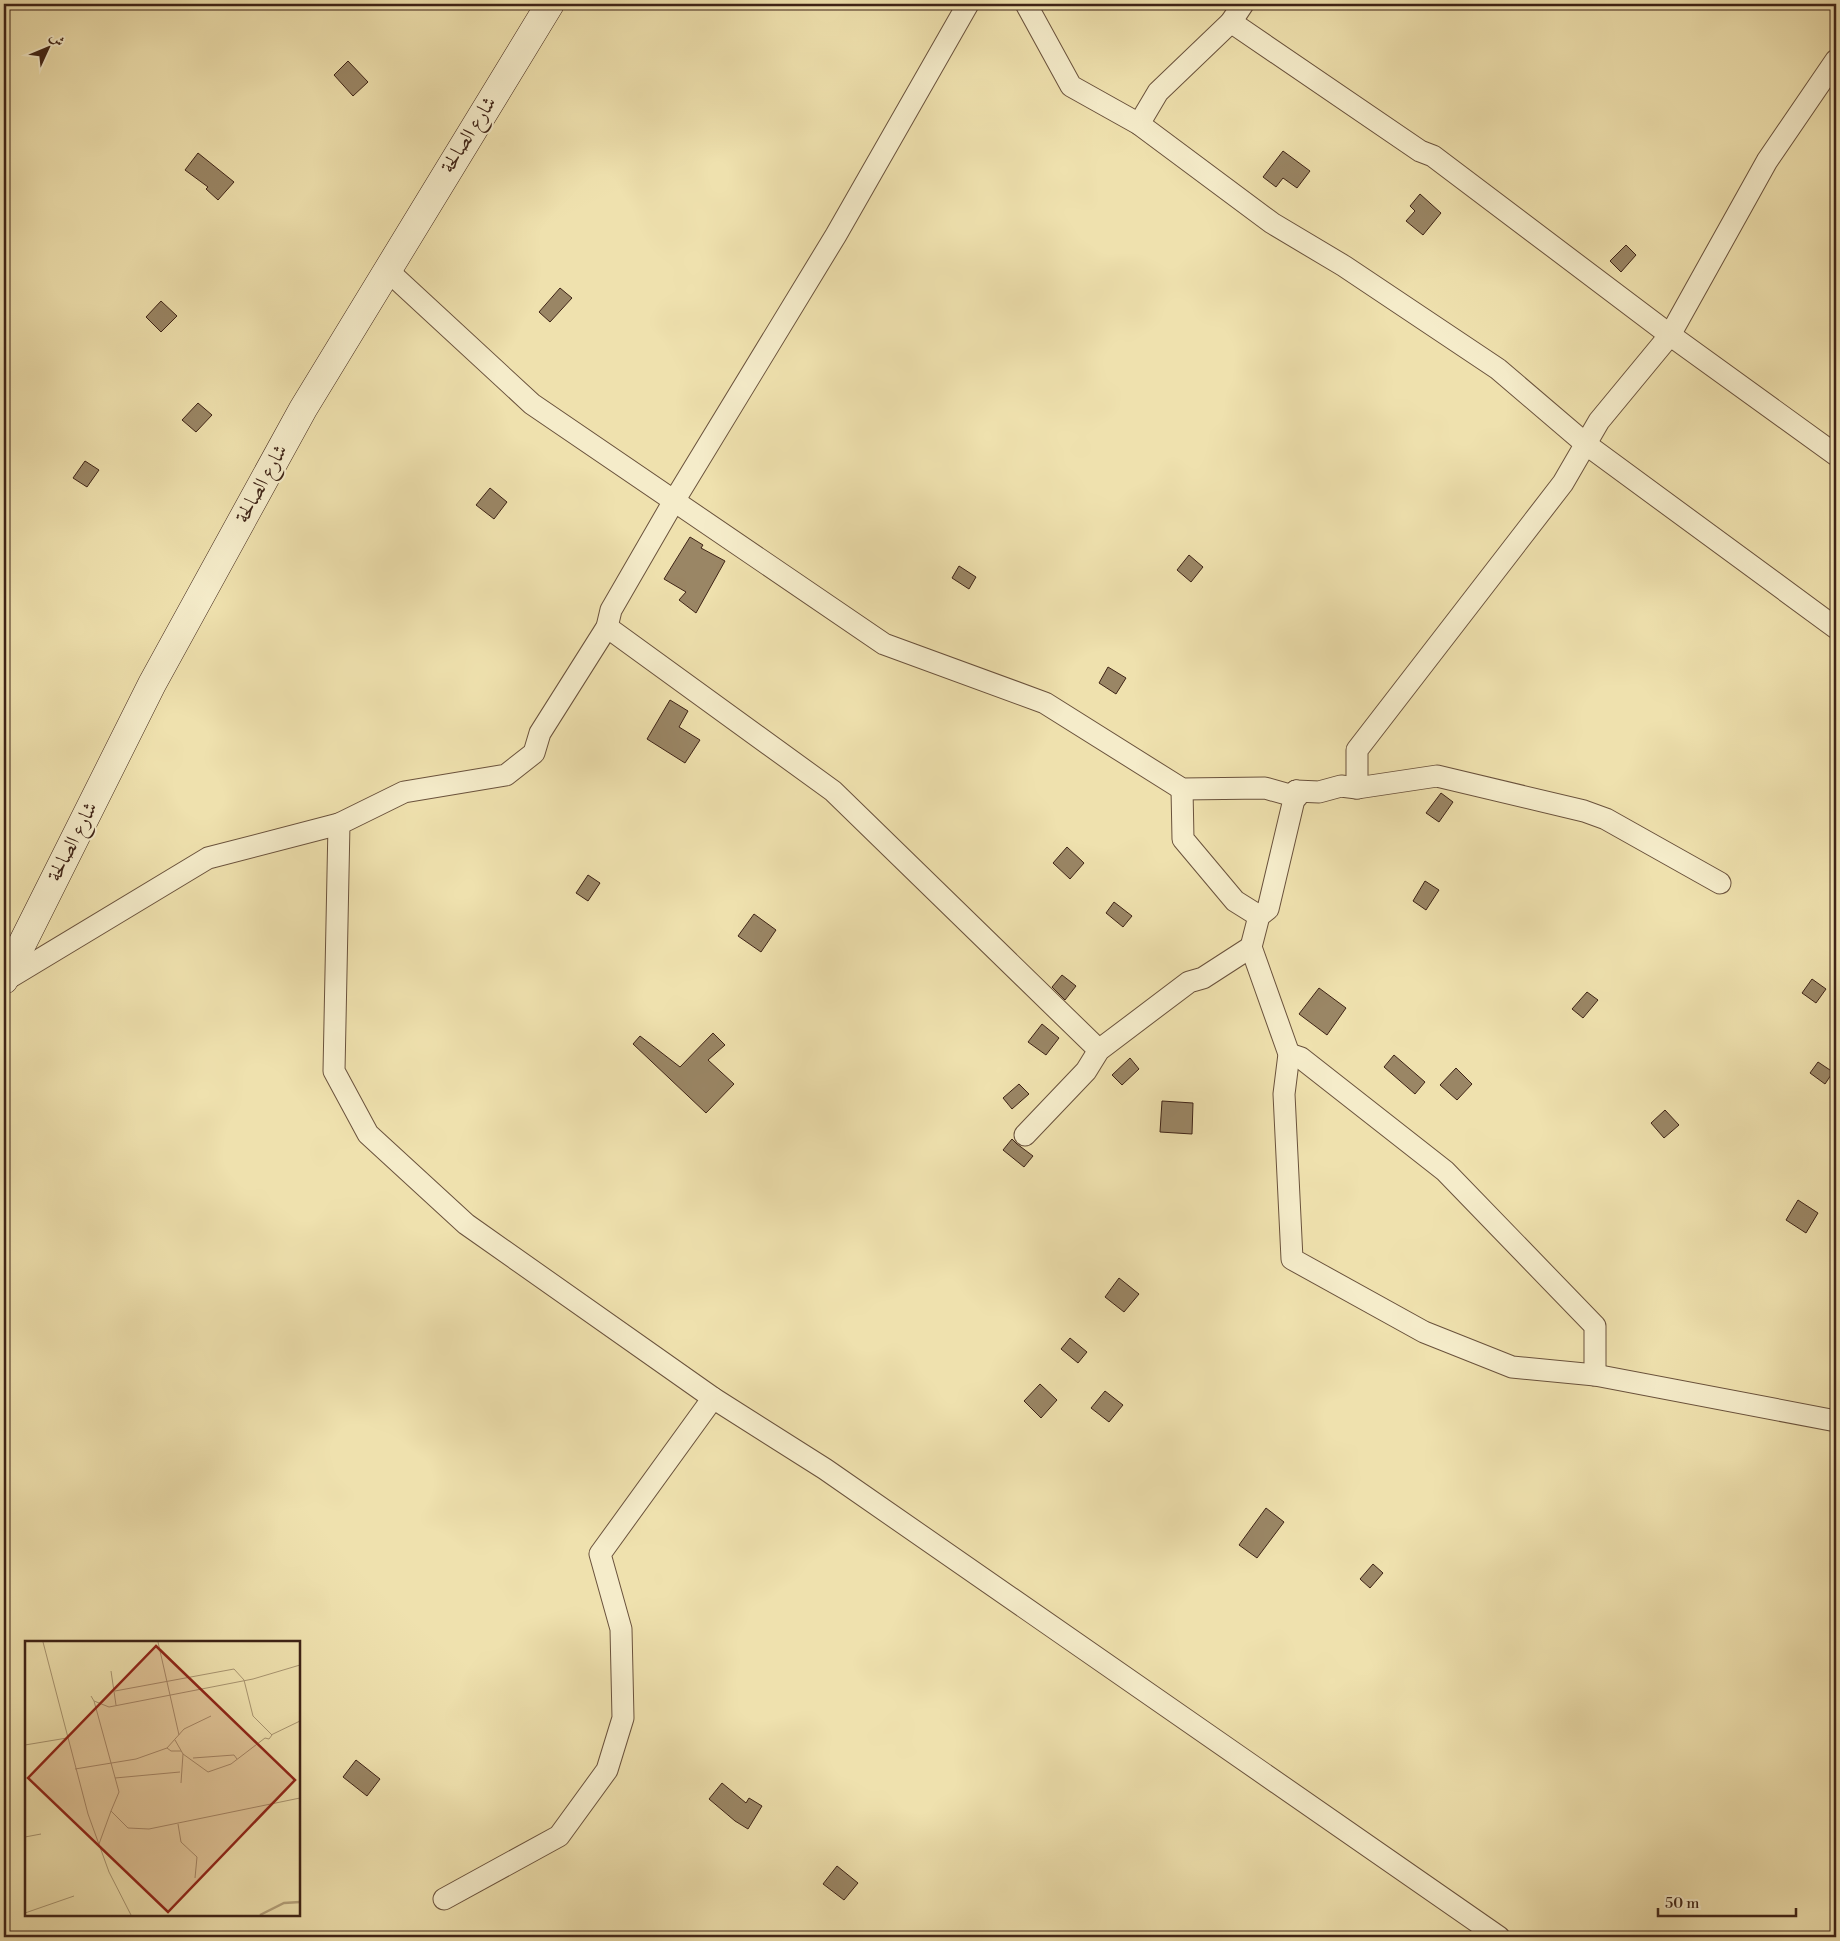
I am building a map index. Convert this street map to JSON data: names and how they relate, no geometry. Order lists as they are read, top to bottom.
{
  "streets": {
    "main road": ["شارع الصالحة"]
  },
  "scale_bar": "50 m",
  "north": "top right"
}
